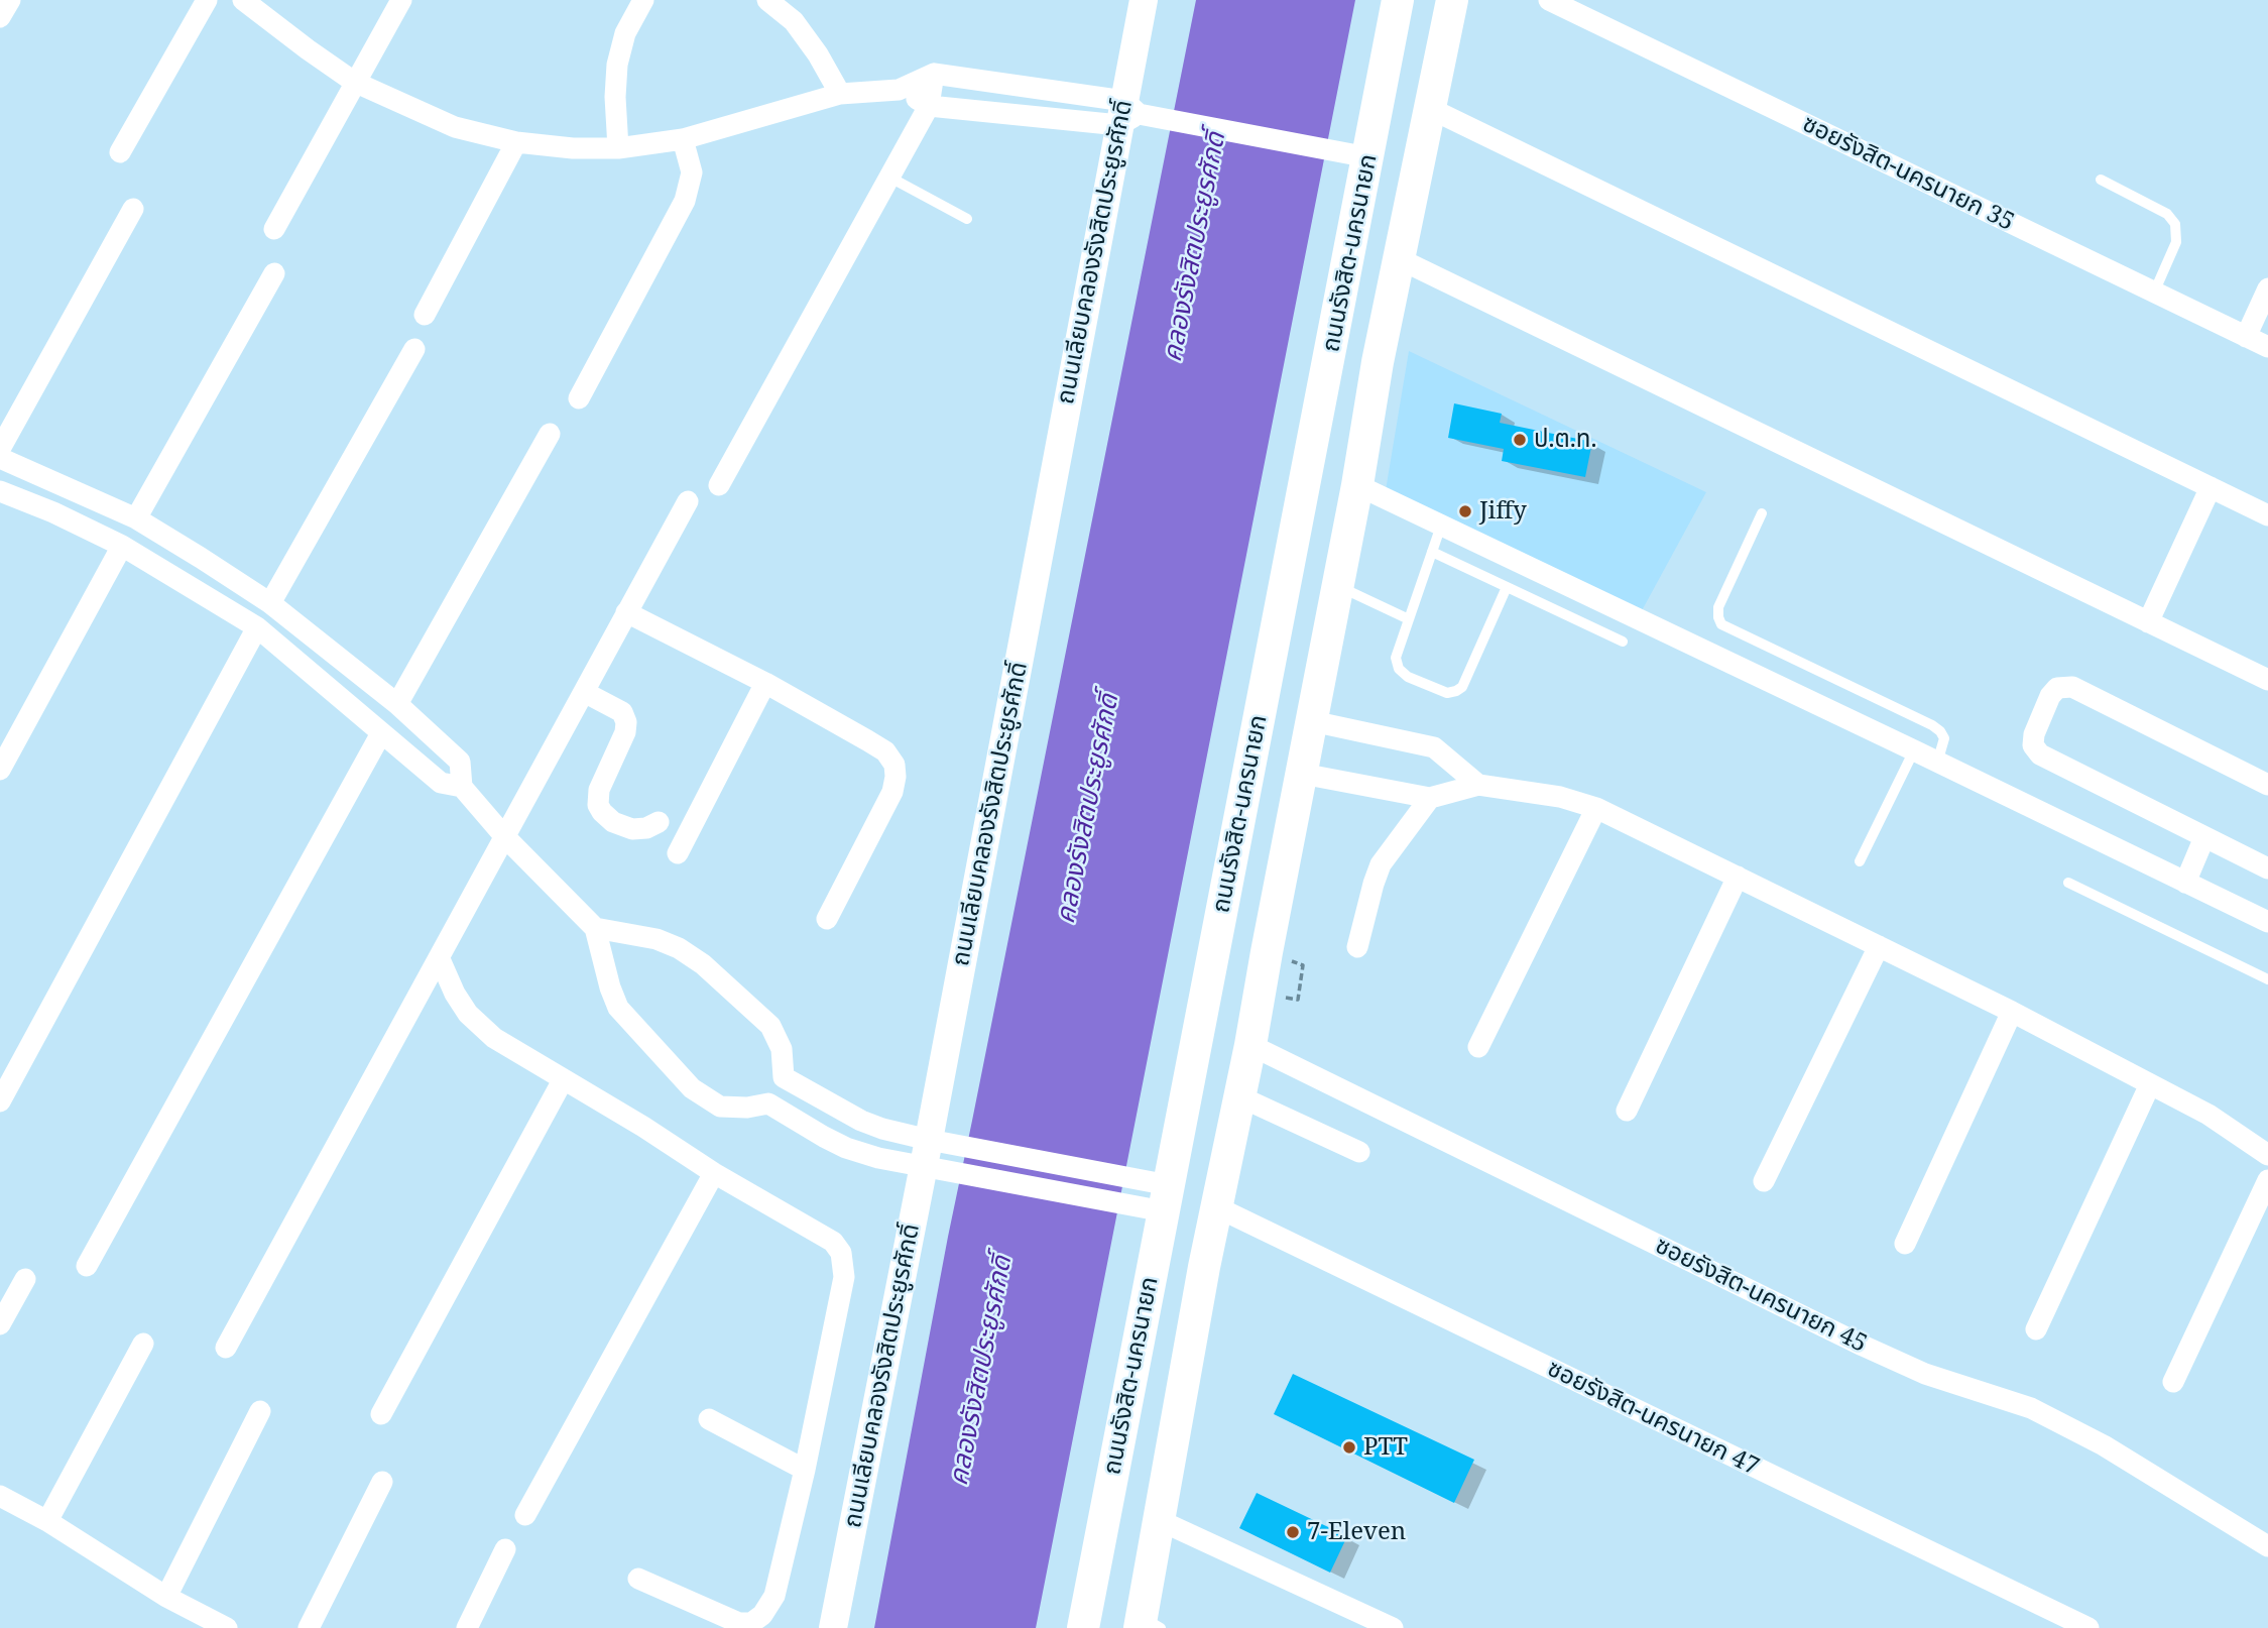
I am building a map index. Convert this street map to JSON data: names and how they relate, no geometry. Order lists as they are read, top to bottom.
{
  "streets": {
    "main road": ["ถนนรังสิต-นครนายก"],
    "street": [
      "ซอยรังสิต-นครนายก 35",
      "ถนนเลียบคลองรังสิตประยูรศักดิ์",
      "ซอยรังสิต-นครนายก 45",
      "ซอยรังสิต-นครนายก 47"
    ]
  },
  "crossings": [
    ["ถนนรังสิต-นครนายก", "ซอยรังสิต-นครนายก 45"],
    ["ถนนรังสิต-นครนายก", "ซอยรังสิต-นครนายก 47"]
  ],
  "water": ["คลองรังสิตประยูรศักดิ์"],
  "places": [
    "ป.ต.ท.",
    "Jiffy",
    "PTT",
    "7-Eleven"
  ]
}
